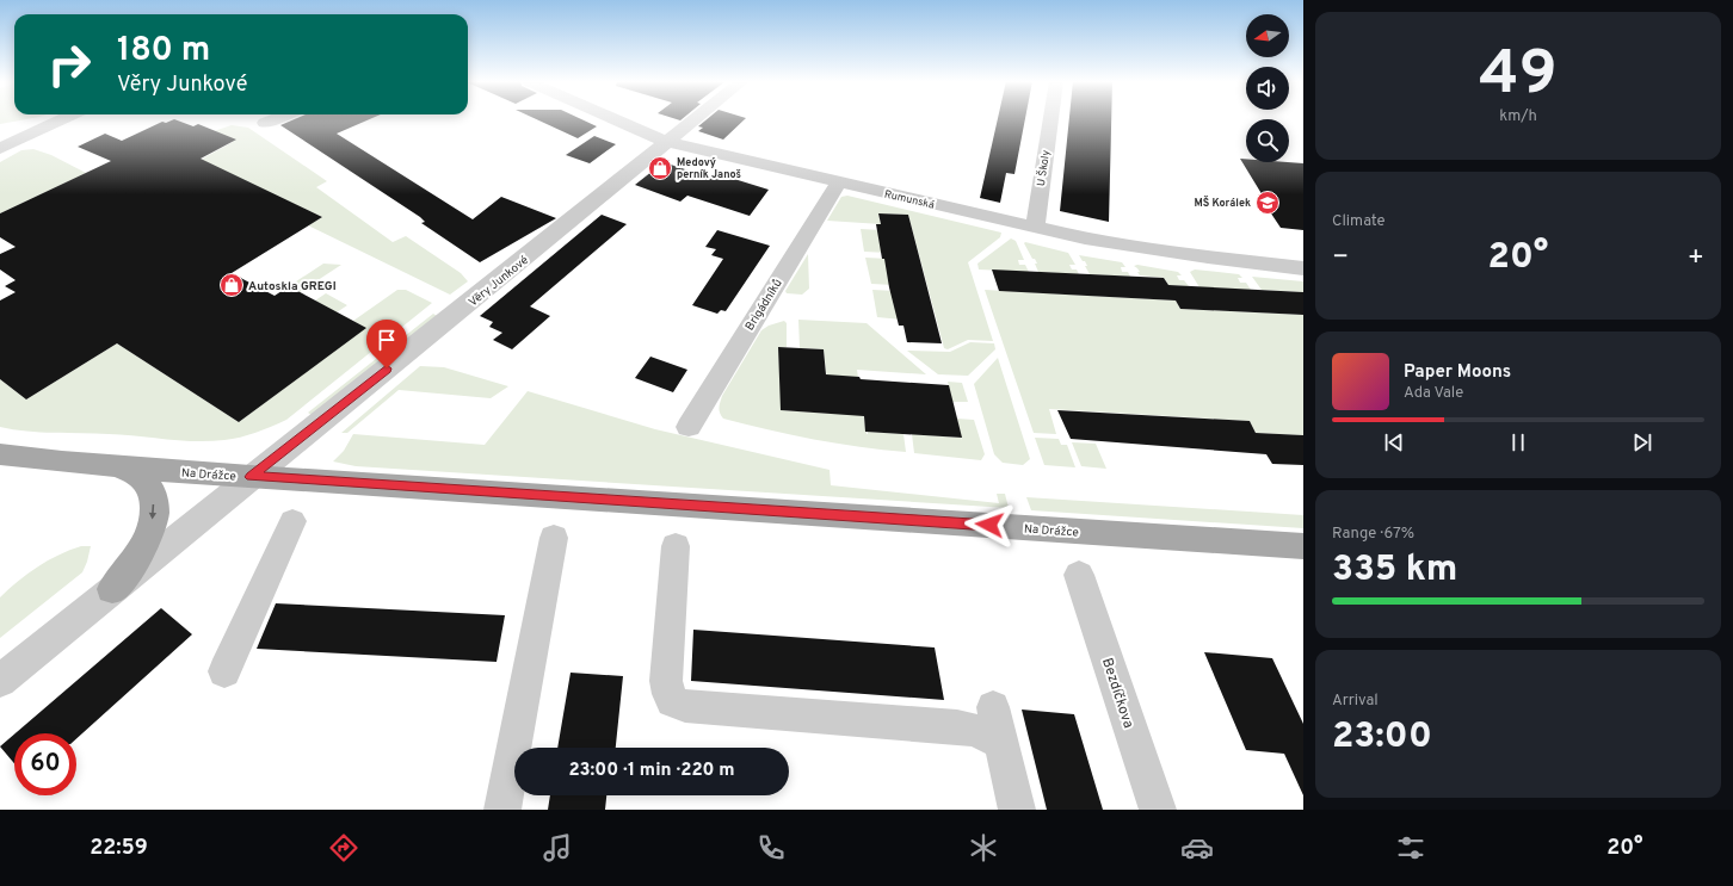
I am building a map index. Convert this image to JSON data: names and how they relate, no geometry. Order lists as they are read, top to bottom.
{
  "streets": {
    "main road": ["Na Drážce"],
    "street": [
      "U Školy",
      "Rumunská",
      "Věry Junkové",
      "Brigádníků",
      "Bezdíčkova"
    ]
  },
  "crossings": [
    ["U Školy", "Rumunská"],
    ["Rumunská", "Věry Junkové"],
    ["Rumunská", "Brigádníků"],
    ["Věry Junkové", "Na Drážce"]
  ],
  "places": {
    "shop": ["Medový perník Janoš", "Autoskla GREGI"],
    "school or university": ["MŠ Korálek"]
  },
  "north": "left",
  "page": {
    "tile": [
      ["49", "km/h"],
      "Climate",
      ["Range · 67%", "335 km"],
      ["Arrival", "23:00"]
    ],
    "turn": ["180 m", "Věry Junkové"],
    "heat": ["−", "20°", "+"],
    "song": ["Paper Moons", "Ada Vale"],
    "limit": "60",
    "trip": "23:00 · 1 min · 220 m",
    "tabs": ["22:59", "20°"]
  }
}
